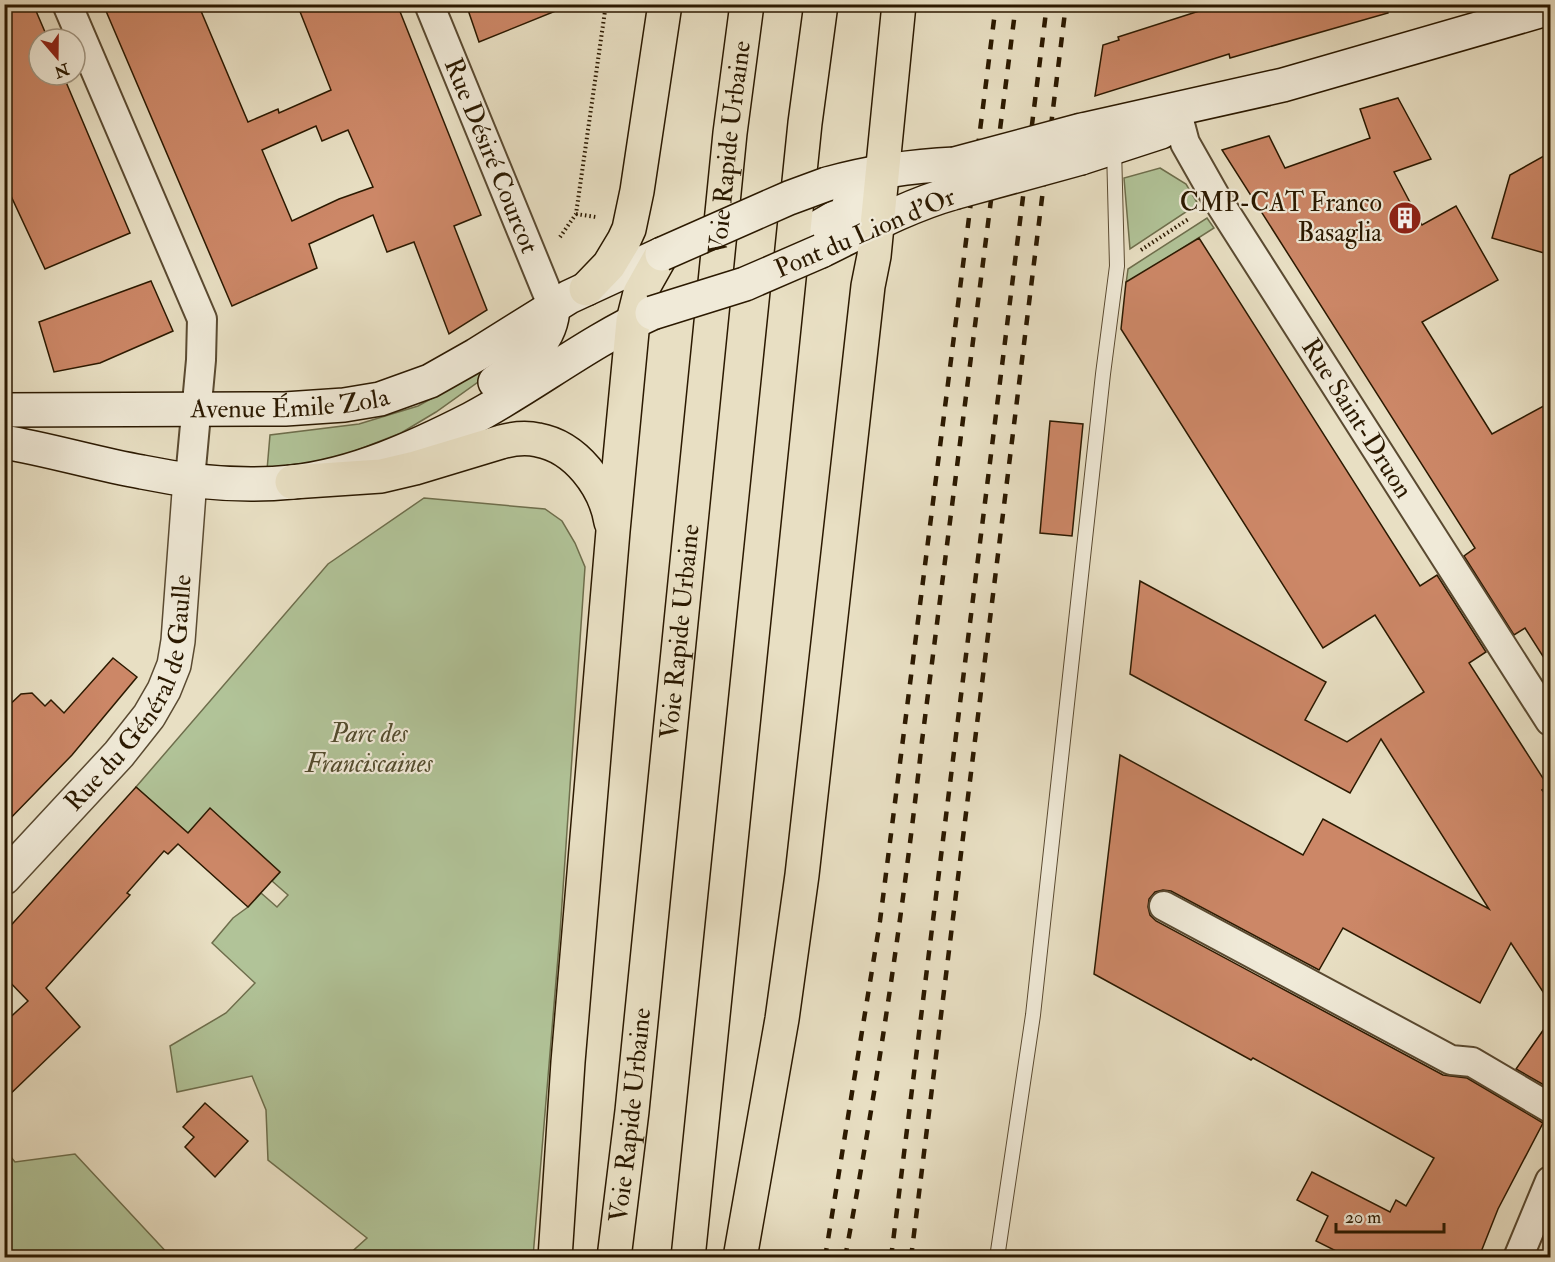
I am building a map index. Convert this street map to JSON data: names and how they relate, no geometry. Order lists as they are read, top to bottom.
{
  "streets": {
    "highway": ["Voie Rapide Urbaine"],
    "main road": ["Pont du Lion d'Or", "Avenue Émile Zola", "Rue du Général de Gaulle"],
    "street": ["Rue Désiré Courcot", "Rue Saint-Druon"]
  },
  "crossings": [
    ["Rue Désiré Courcot", "Avenue Émile Zola"]
  ],
  "parks": ["Parc des Franciscaines"],
  "places": {
    "building": ["CMP-CAT Franco Basaglia"]
  },
  "scale_bar": "20 m",
  "north": "bottom"
}
